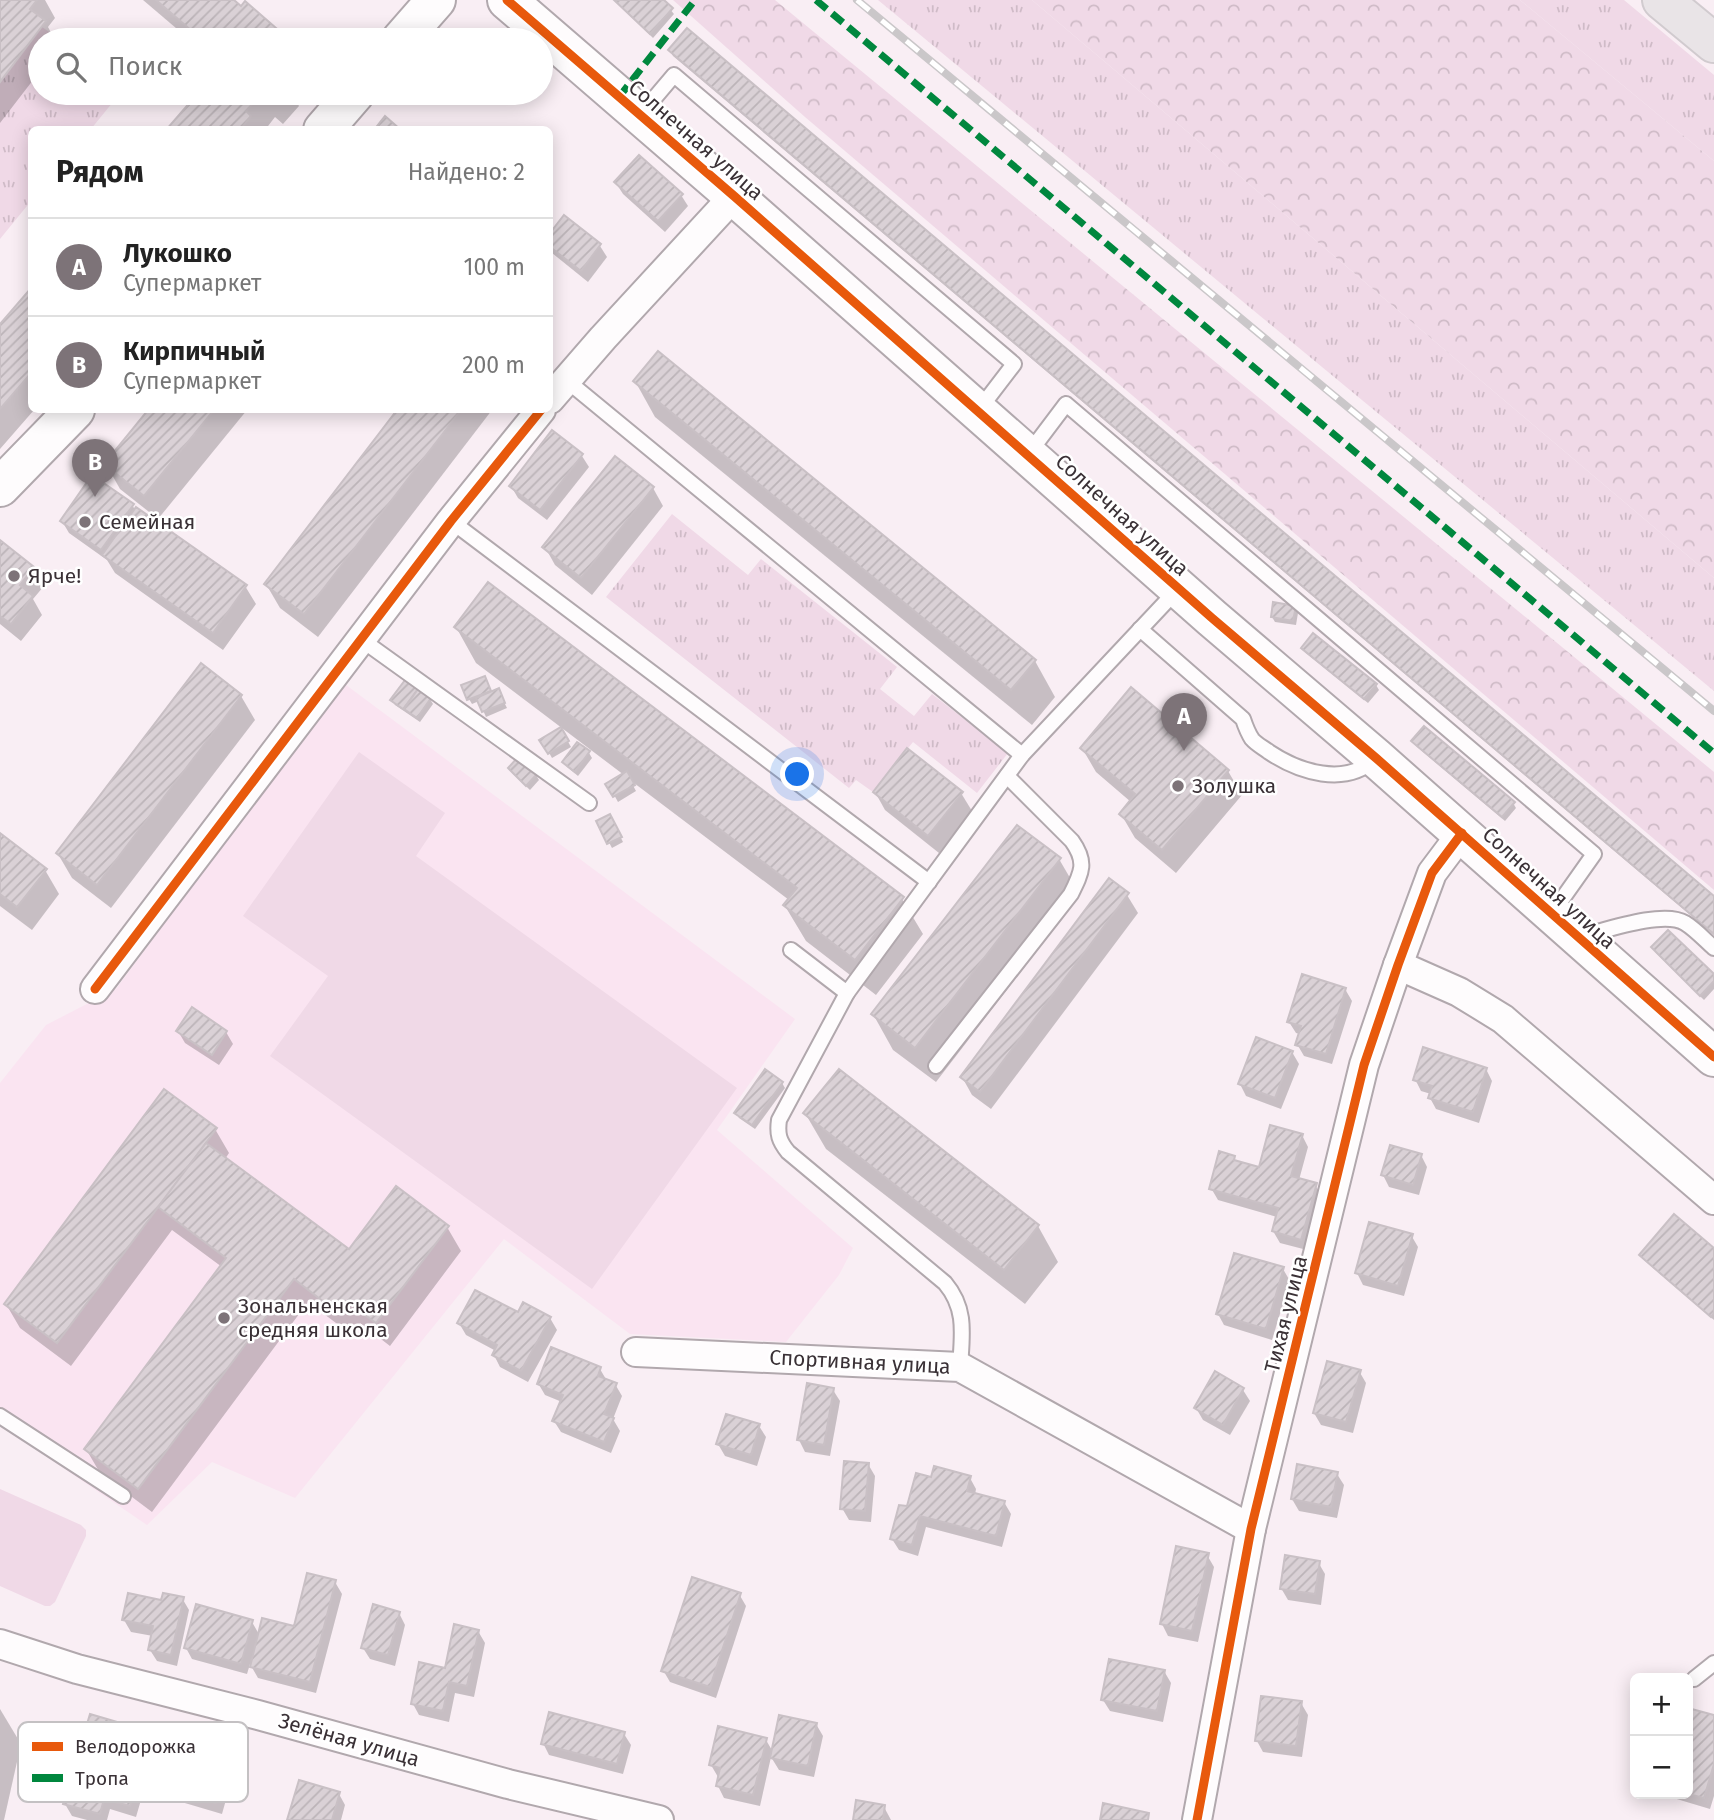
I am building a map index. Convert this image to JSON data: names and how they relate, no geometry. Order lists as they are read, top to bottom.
{
  "streets": {
    "street": [
      "Солнечная улица",
      "Тихая улица",
      "Спортивная улица",
      "Зелёная улица"
    ]
  },
  "crossings": [
    ["Солнечная улица", "Тихая улица"],
    ["Тихая улица", "Спортивная улица"]
  ],
  "places": [
    "Семейная",
    "Ярче!",
    "Золушка",
    "Зональненская средняя школа"
  ],
  "legend": ["Велодорожка", "Тропа"],
  "page": {
    "search": "Поиск",
    "heading": ["Рядом", "Найдено: 2"],
    "list": [
      {
        "mark": "A",
        "name": "Лукошко",
        "note": "Супермаркет",
        "value": "100 m"
      },
      {
        "mark": "B",
        "name": "Кирпичный",
        "note": "Супермаркет",
        "value": "200 m"
      }
    ],
    "pins": ["B", "A"],
    "map_buttons": ["+", "−"]
  }
}
